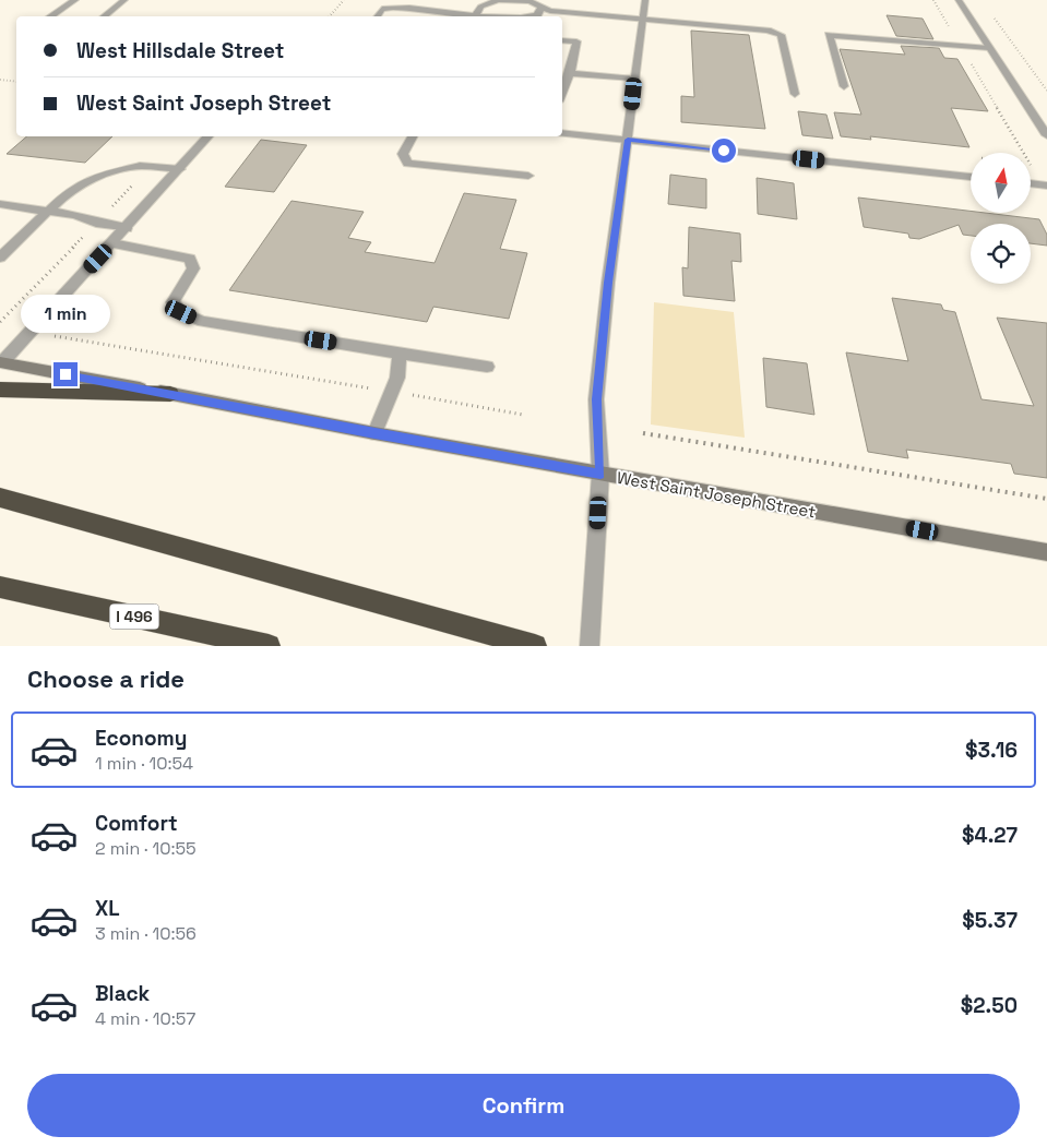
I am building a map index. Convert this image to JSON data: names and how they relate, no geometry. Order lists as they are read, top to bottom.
{
  "streets": {
    "highway": ["I 496"],
    "main road": ["West Saint Joseph Street"]
  },
  "north": "top",
  "page": {
    "banner": ["West Hillsdale Street", "West Saint Joseph Street"],
    "bubble": "1 min",
    "heading": "Choose a ride",
    "list": [
      {
        "name": "Economy",
        "note": "1 min · 10:54",
        "value": "$3.16"
      },
      {
        "name": "Comfort",
        "note": "2 min · 10:55",
        "value": "$4.27"
      },
      {
        "name": "XL",
        "note": "3 min · 10:56",
        "value": "$5.37"
      },
      {
        "name": "Black",
        "note": "4 min · 10:57",
        "value": "$2.50"
      }
    ],
    "buttons": "Confirm"
  }
}
